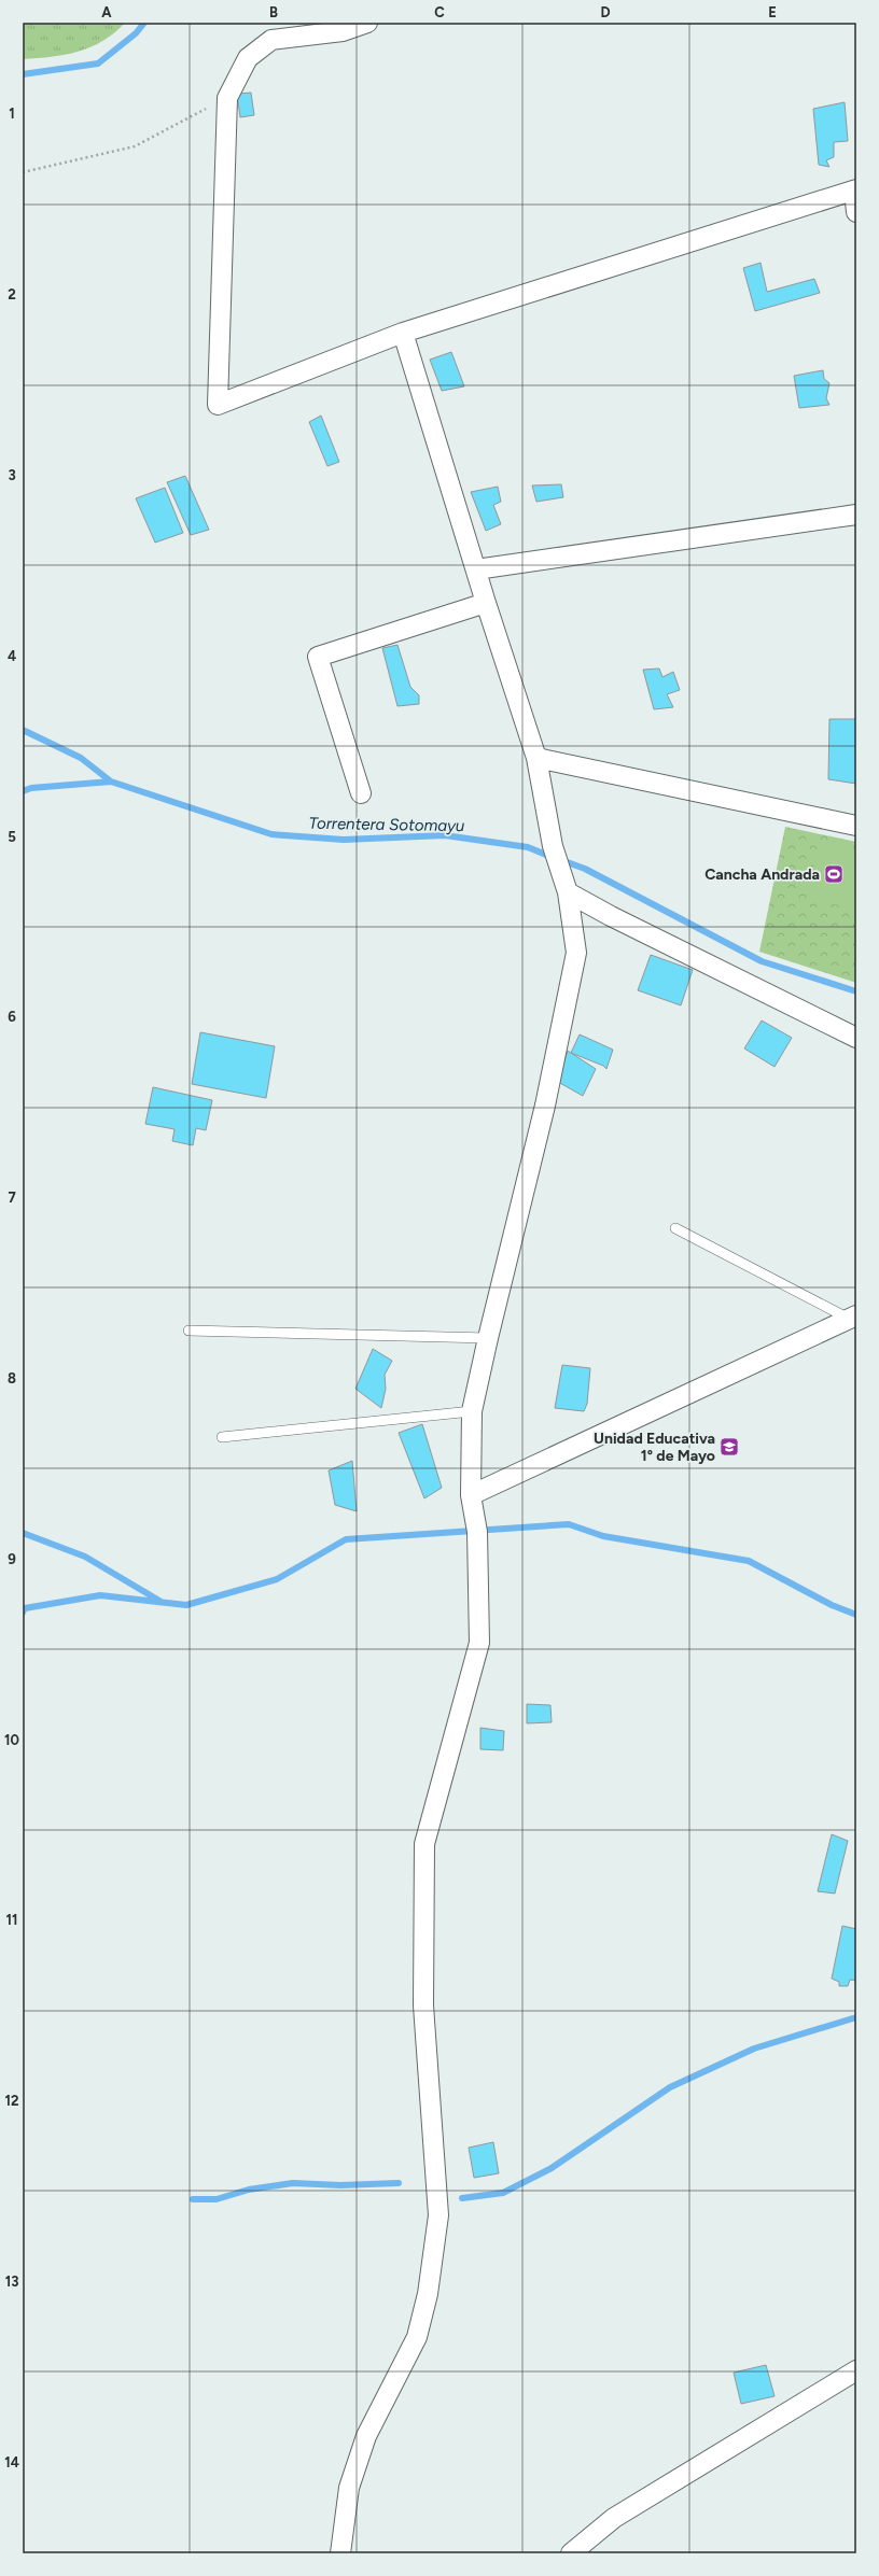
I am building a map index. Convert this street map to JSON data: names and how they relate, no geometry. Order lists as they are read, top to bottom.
{
  "water": ["Torrentera Sotomayu"],
  "places": {
    "sports": ["Cancha Andrada"],
    "school or university": ["Unidad Educativa 1° de Mayo"]
  },
  "grid": {
    "columns": [
      "A",
      "B",
      "C",
      "D",
      "E"
    ],
    "rows": [
      "1",
      "2",
      "3",
      "4",
      "5",
      "6",
      "7",
      "8",
      "9",
      "10",
      "11",
      "12",
      "13",
      "14"
    ]
  }
}
